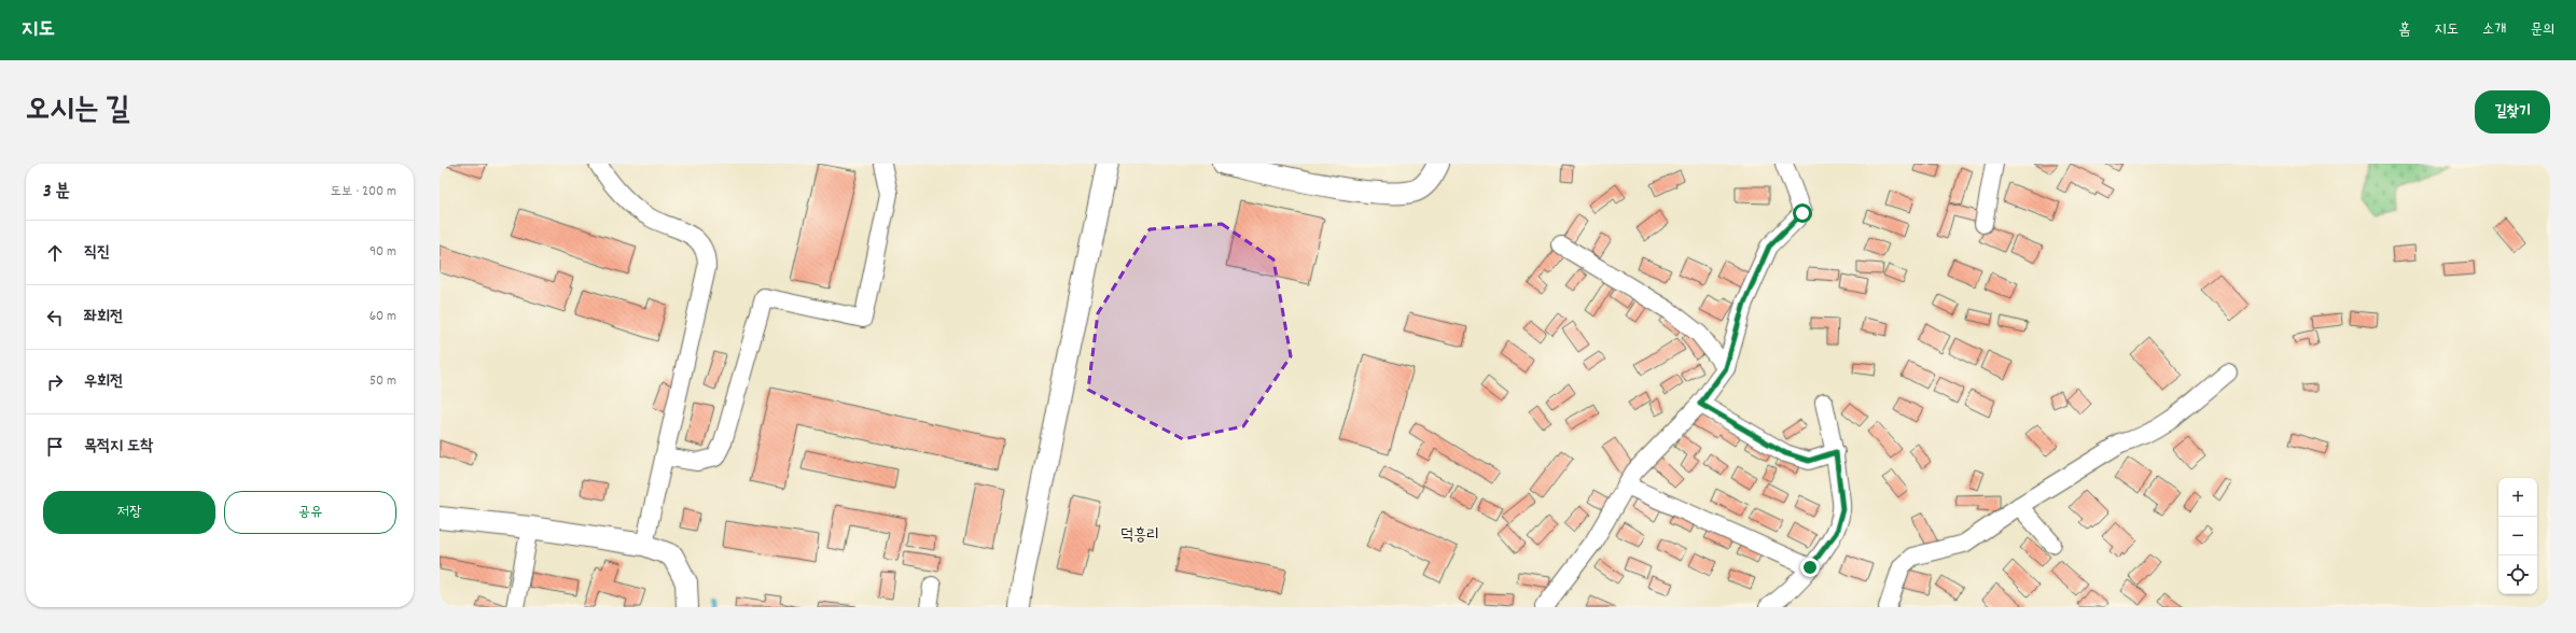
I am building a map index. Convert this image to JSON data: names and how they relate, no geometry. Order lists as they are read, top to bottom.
{
  "districts": ["덕흥리"],
  "page": {
    "header": "지도",
    "nav": [
      "홈",
      "지도",
      "소개",
      "문의"
    ],
    "title": "오시는 길",
    "buttons": [
      "길찾기",
      ["저장", "공유"]
    ],
    "heading": ["3 분", "도보 · 200 m"],
    "list": [
      ["직진", "90 m"],
      ["좌회전", "60 m"],
      ["우회전", "50 m"],
      "목적지 도착"
    ],
    "map_buttons": ["+", "−"]
  }
}
